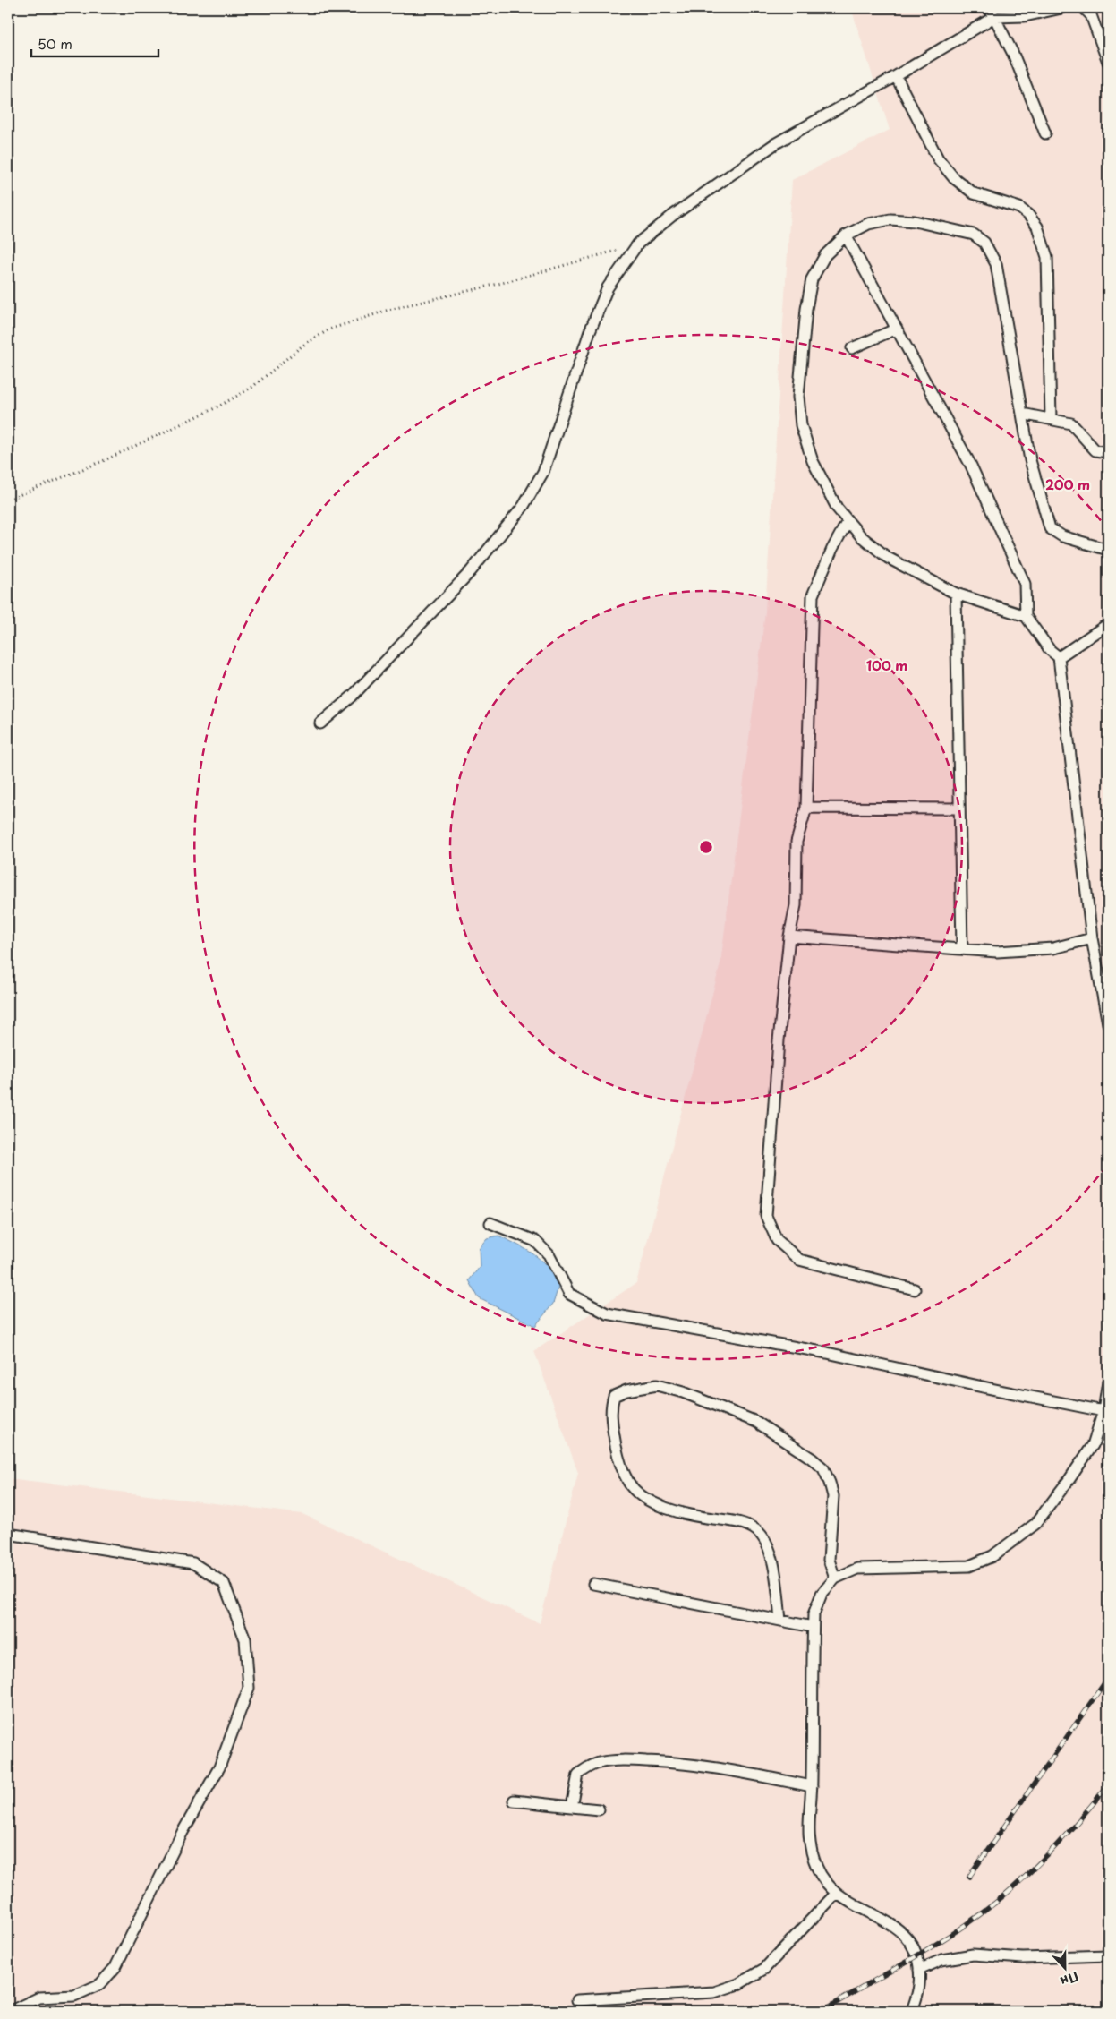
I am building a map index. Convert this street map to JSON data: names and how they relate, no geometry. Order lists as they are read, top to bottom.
{
  "scale_bar": "50 m",
  "north": "bottom",
  "rings": ["200 m", "100 m"]
}
